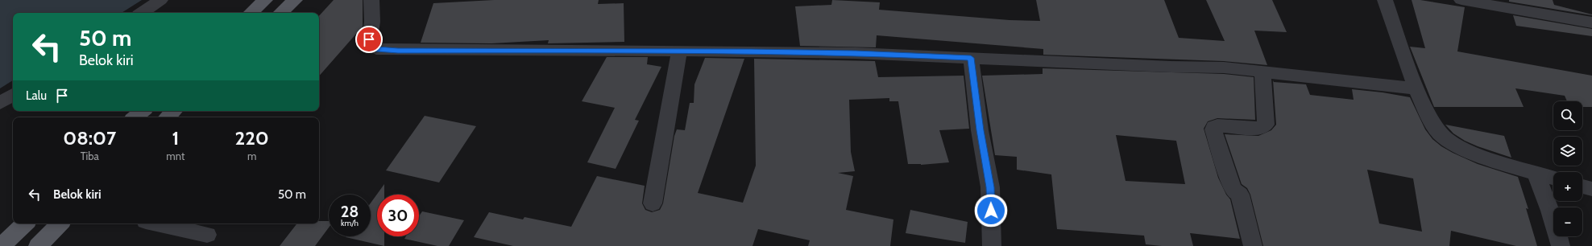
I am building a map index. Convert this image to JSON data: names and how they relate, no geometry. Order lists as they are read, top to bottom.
{
  "page": {
    "turn": ["50 m", "Belok kiri"],
    "then": "Lalu",
    "map_buttons": ["+", "−"],
    "eta": [
      "08:07",
      "Tiba",
      "1",
      "mnt",
      "220",
      "m"
    ],
    "list": [
      {
        "name": "Belok kiri",
        "value": "50 m"
      }
    ],
    "speed": "28 km/h",
    "limit": "30"
  }
}
